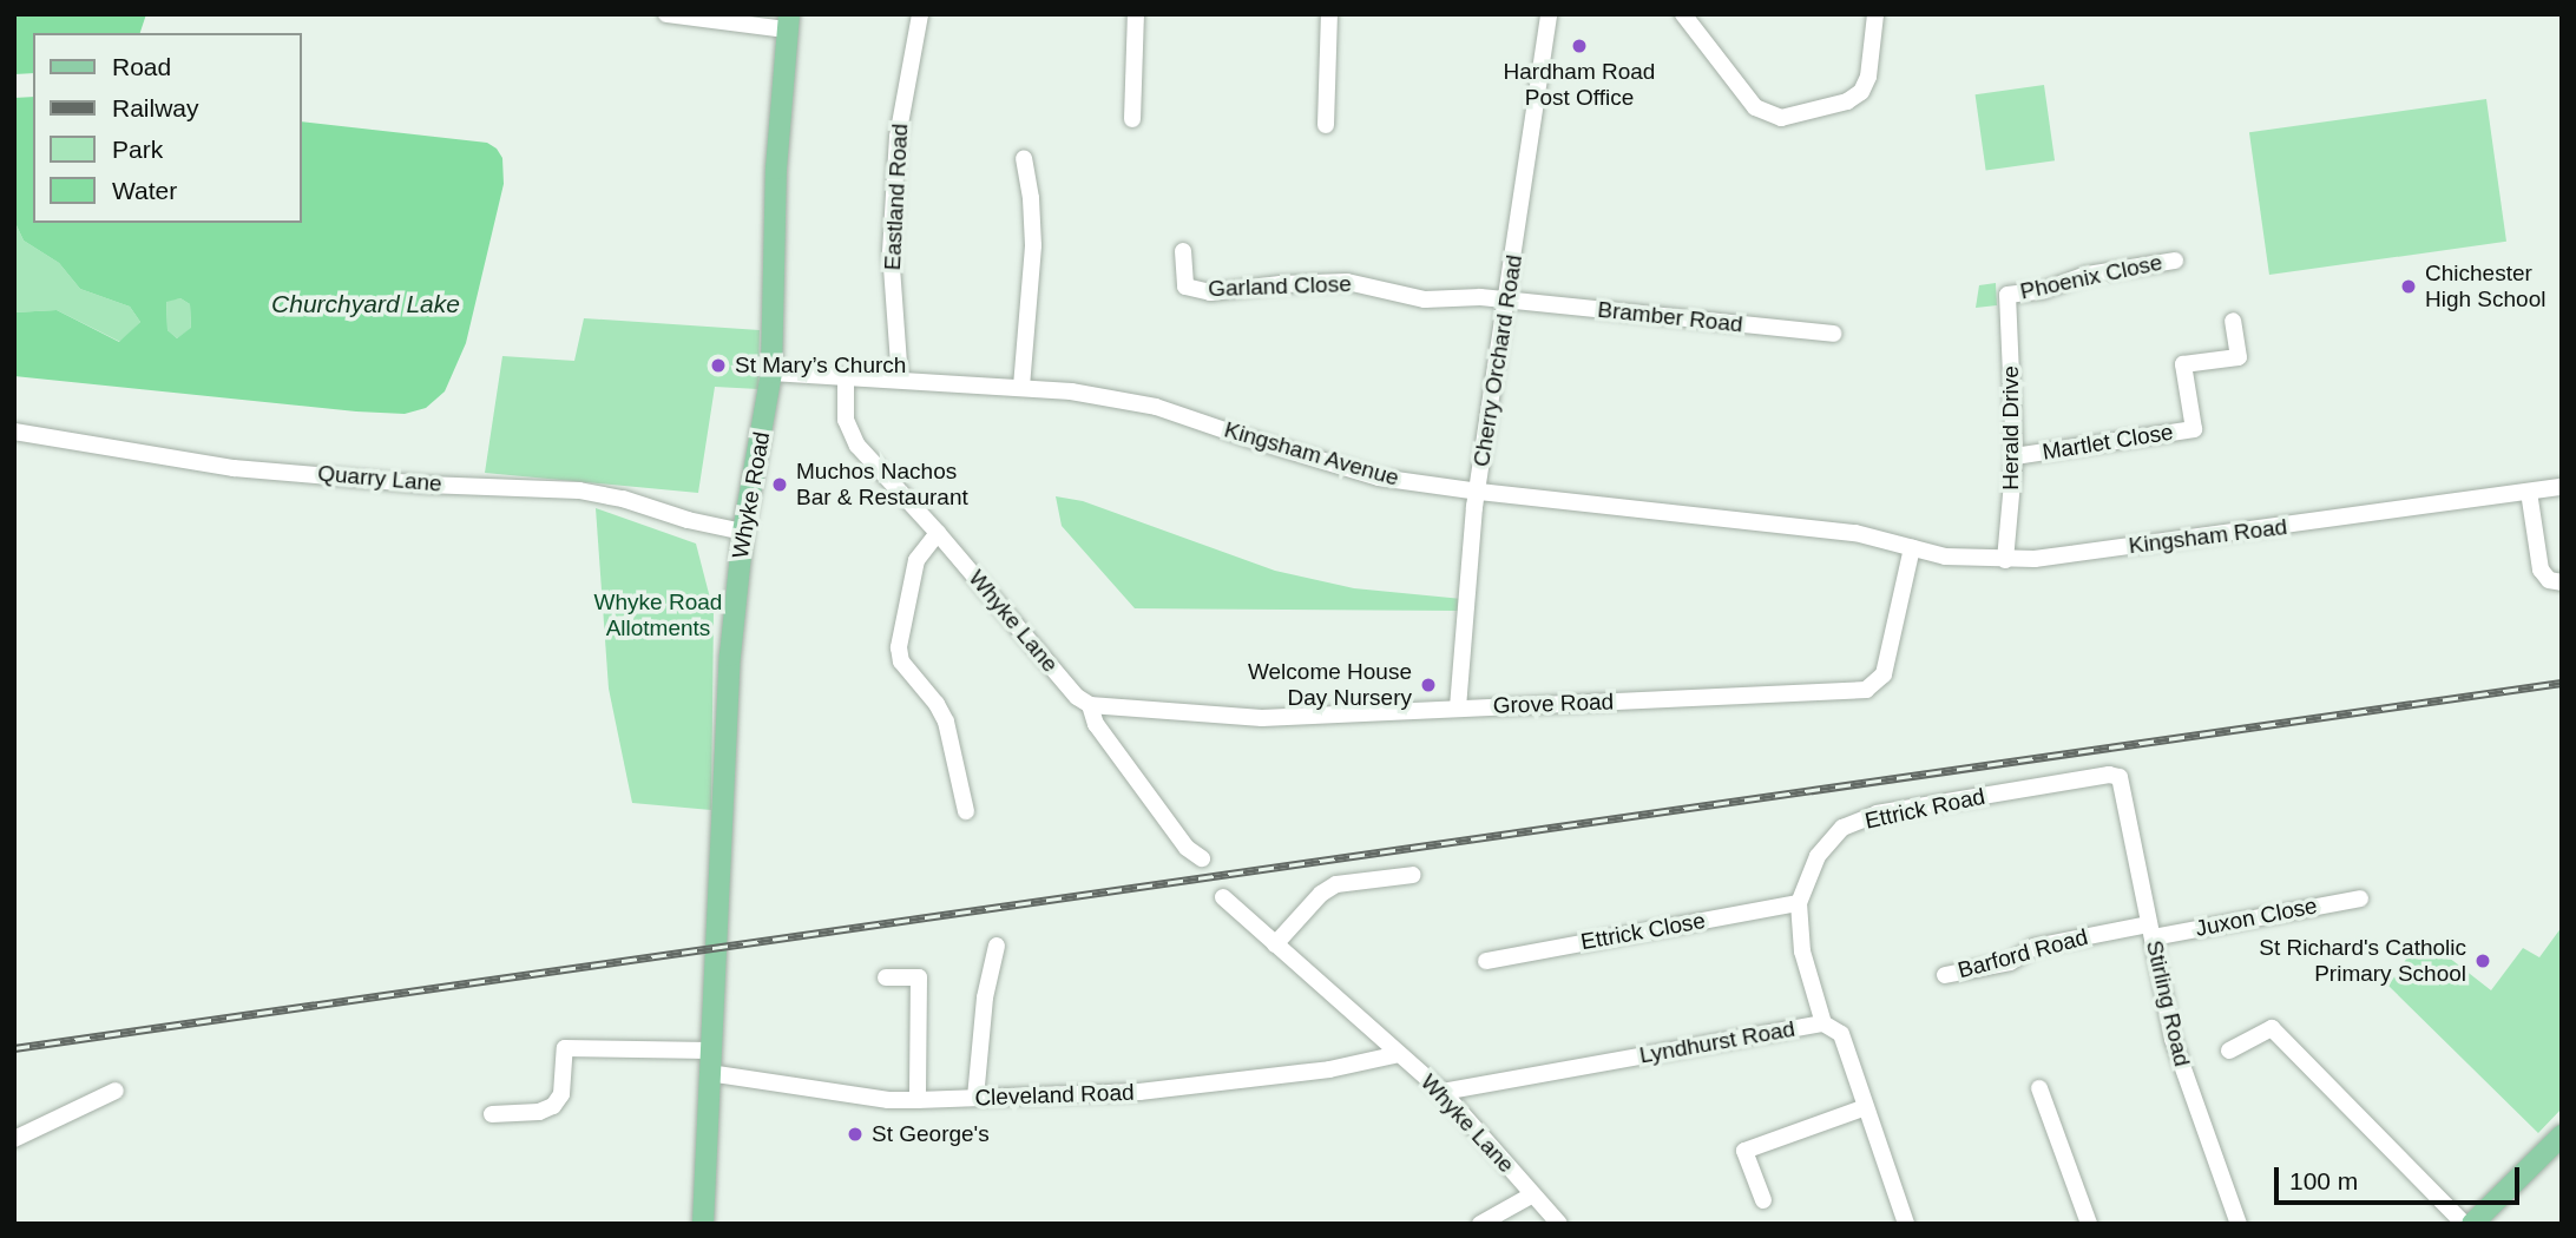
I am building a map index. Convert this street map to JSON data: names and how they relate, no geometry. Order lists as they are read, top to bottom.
{
  "streets": {
    "main road": ["Whyke Road"],
    "street": [
      "Eastland Road",
      "Phoenix Close",
      "Garland Close",
      "Bramber Road",
      "Cherry Orchard Road",
      "Herald Drive",
      "Martlet Close",
      "Kingsham Avenue",
      "Quarry Lane",
      "Kingsham Road",
      "Whyke Lane",
      "Grove Road",
      "Ettrick Road",
      "Juxon Close",
      "Ettrick Close",
      "Barford Road",
      "Stirling Road",
      "Lyndhurst Road",
      "Cleveland Road"
    ]
  },
  "crossings": [
    ["Eastland Road", "Kingsham Avenue"],
    ["Phoenix Close", "Herald Drive"],
    ["Garland Close", "Bramber Road"],
    ["Garland Close", "Cherry Orchard Road"],
    ["Bramber Road", "Cherry Orchard Road"],
    ["Cherry Orchard Road", "Kingsham Avenue"],
    ["Cherry Orchard Road", "Grove Road"],
    ["Herald Drive", "Martlet Close"],
    ["Herald Drive", "Kingsham Road"],
    ["Kingsham Avenue", "Whyke Road"],
    ["Kingsham Avenue", "Kingsham Road"],
    ["Kingsham Avenue", "Whyke Lane"],
    ["Quarry Lane", "Whyke Road"],
    ["Whyke Road", "Cleveland Road"],
    ["Kingsham Road", "Grove Road"],
    ["Whyke Lane", "Grove Road"],
    ["Whyke Lane", "Lyndhurst Road"],
    ["Whyke Lane", "Cleveland Road"],
    ["Ettrick Road", "Ettrick Close"],
    ["Ettrick Road", "Stirling Road"],
    ["Ettrick Road", "Lyndhurst Road"],
    ["Juxon Close", "Barford Road"],
    ["Juxon Close", "Stirling Road"],
    ["Barford Road", "Stirling Road"]
  ],
  "water": ["Churchyard Lake"],
  "parks": ["Whyke Road Allotments"],
  "places": [
    "Hardham Road Post Office",
    "Chichester High School",
    "St Mary’s Church",
    "Muchos Nachos Bar & Restaurant",
    "Welcome House Day Nursery",
    "St Richard's Catholic Primary School",
    "St George's"
  ],
  "legend": [
    "Road",
    "Railway",
    "Park",
    "Water"
  ],
  "scale_bar": "100 m"
}
